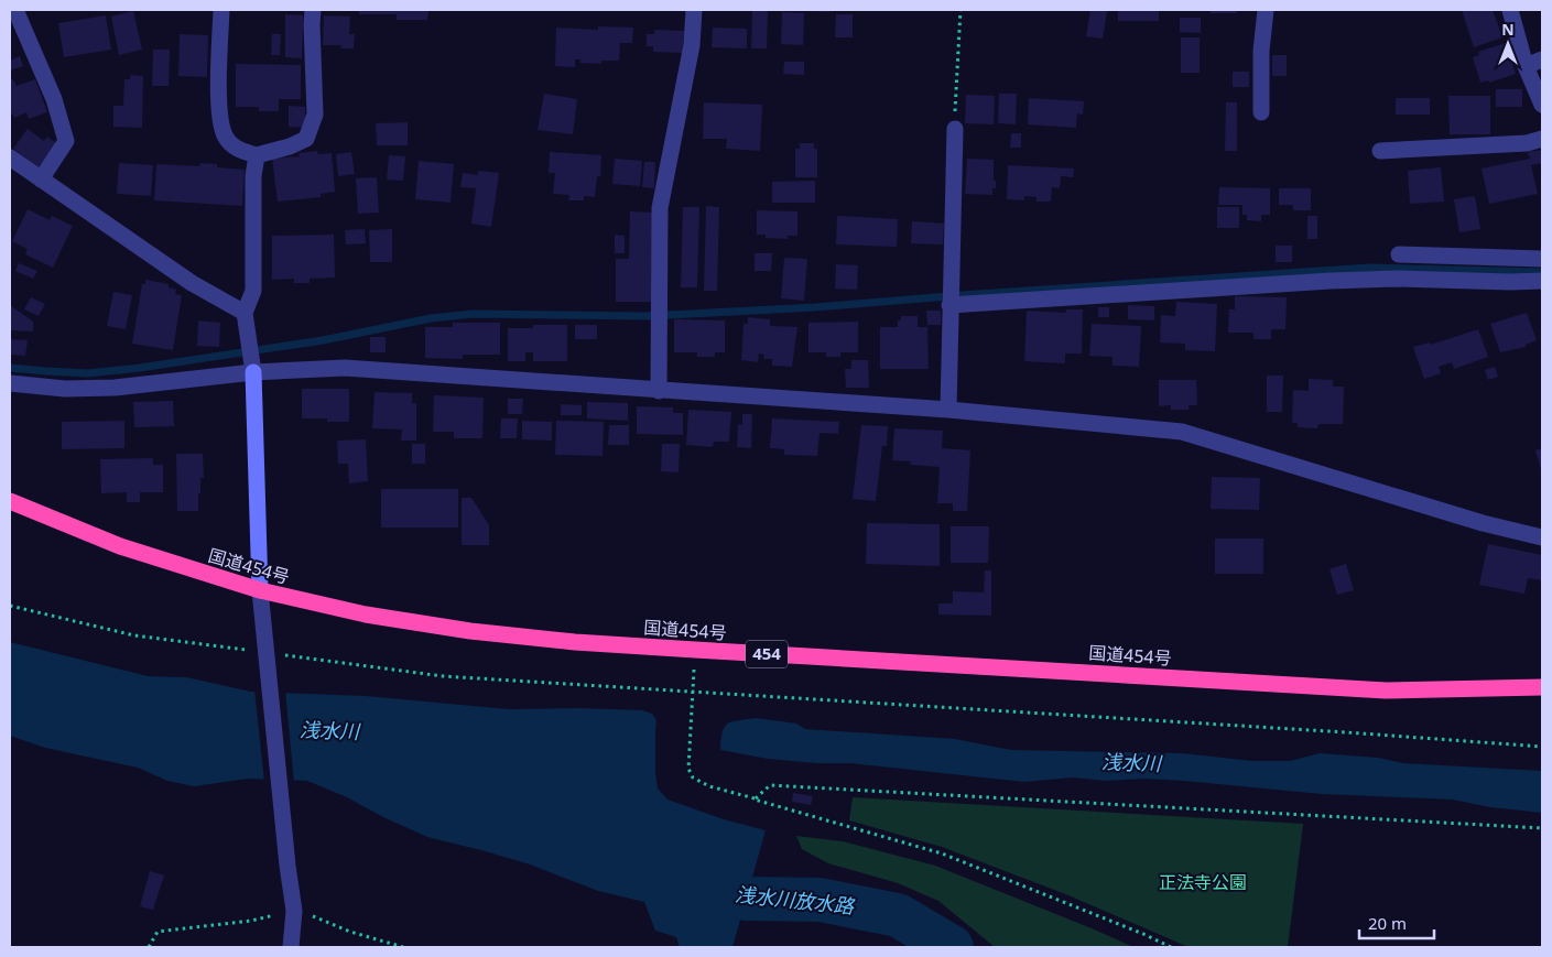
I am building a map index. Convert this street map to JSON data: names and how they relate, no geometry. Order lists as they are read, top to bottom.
{
  "streets": {
    "highway": ["国道454号", "454"]
  },
  "water": ["浅水川", "浅水川放水路"],
  "parks": ["正法寺公園"],
  "scale_bar": "20 m",
  "north": "top"
}
